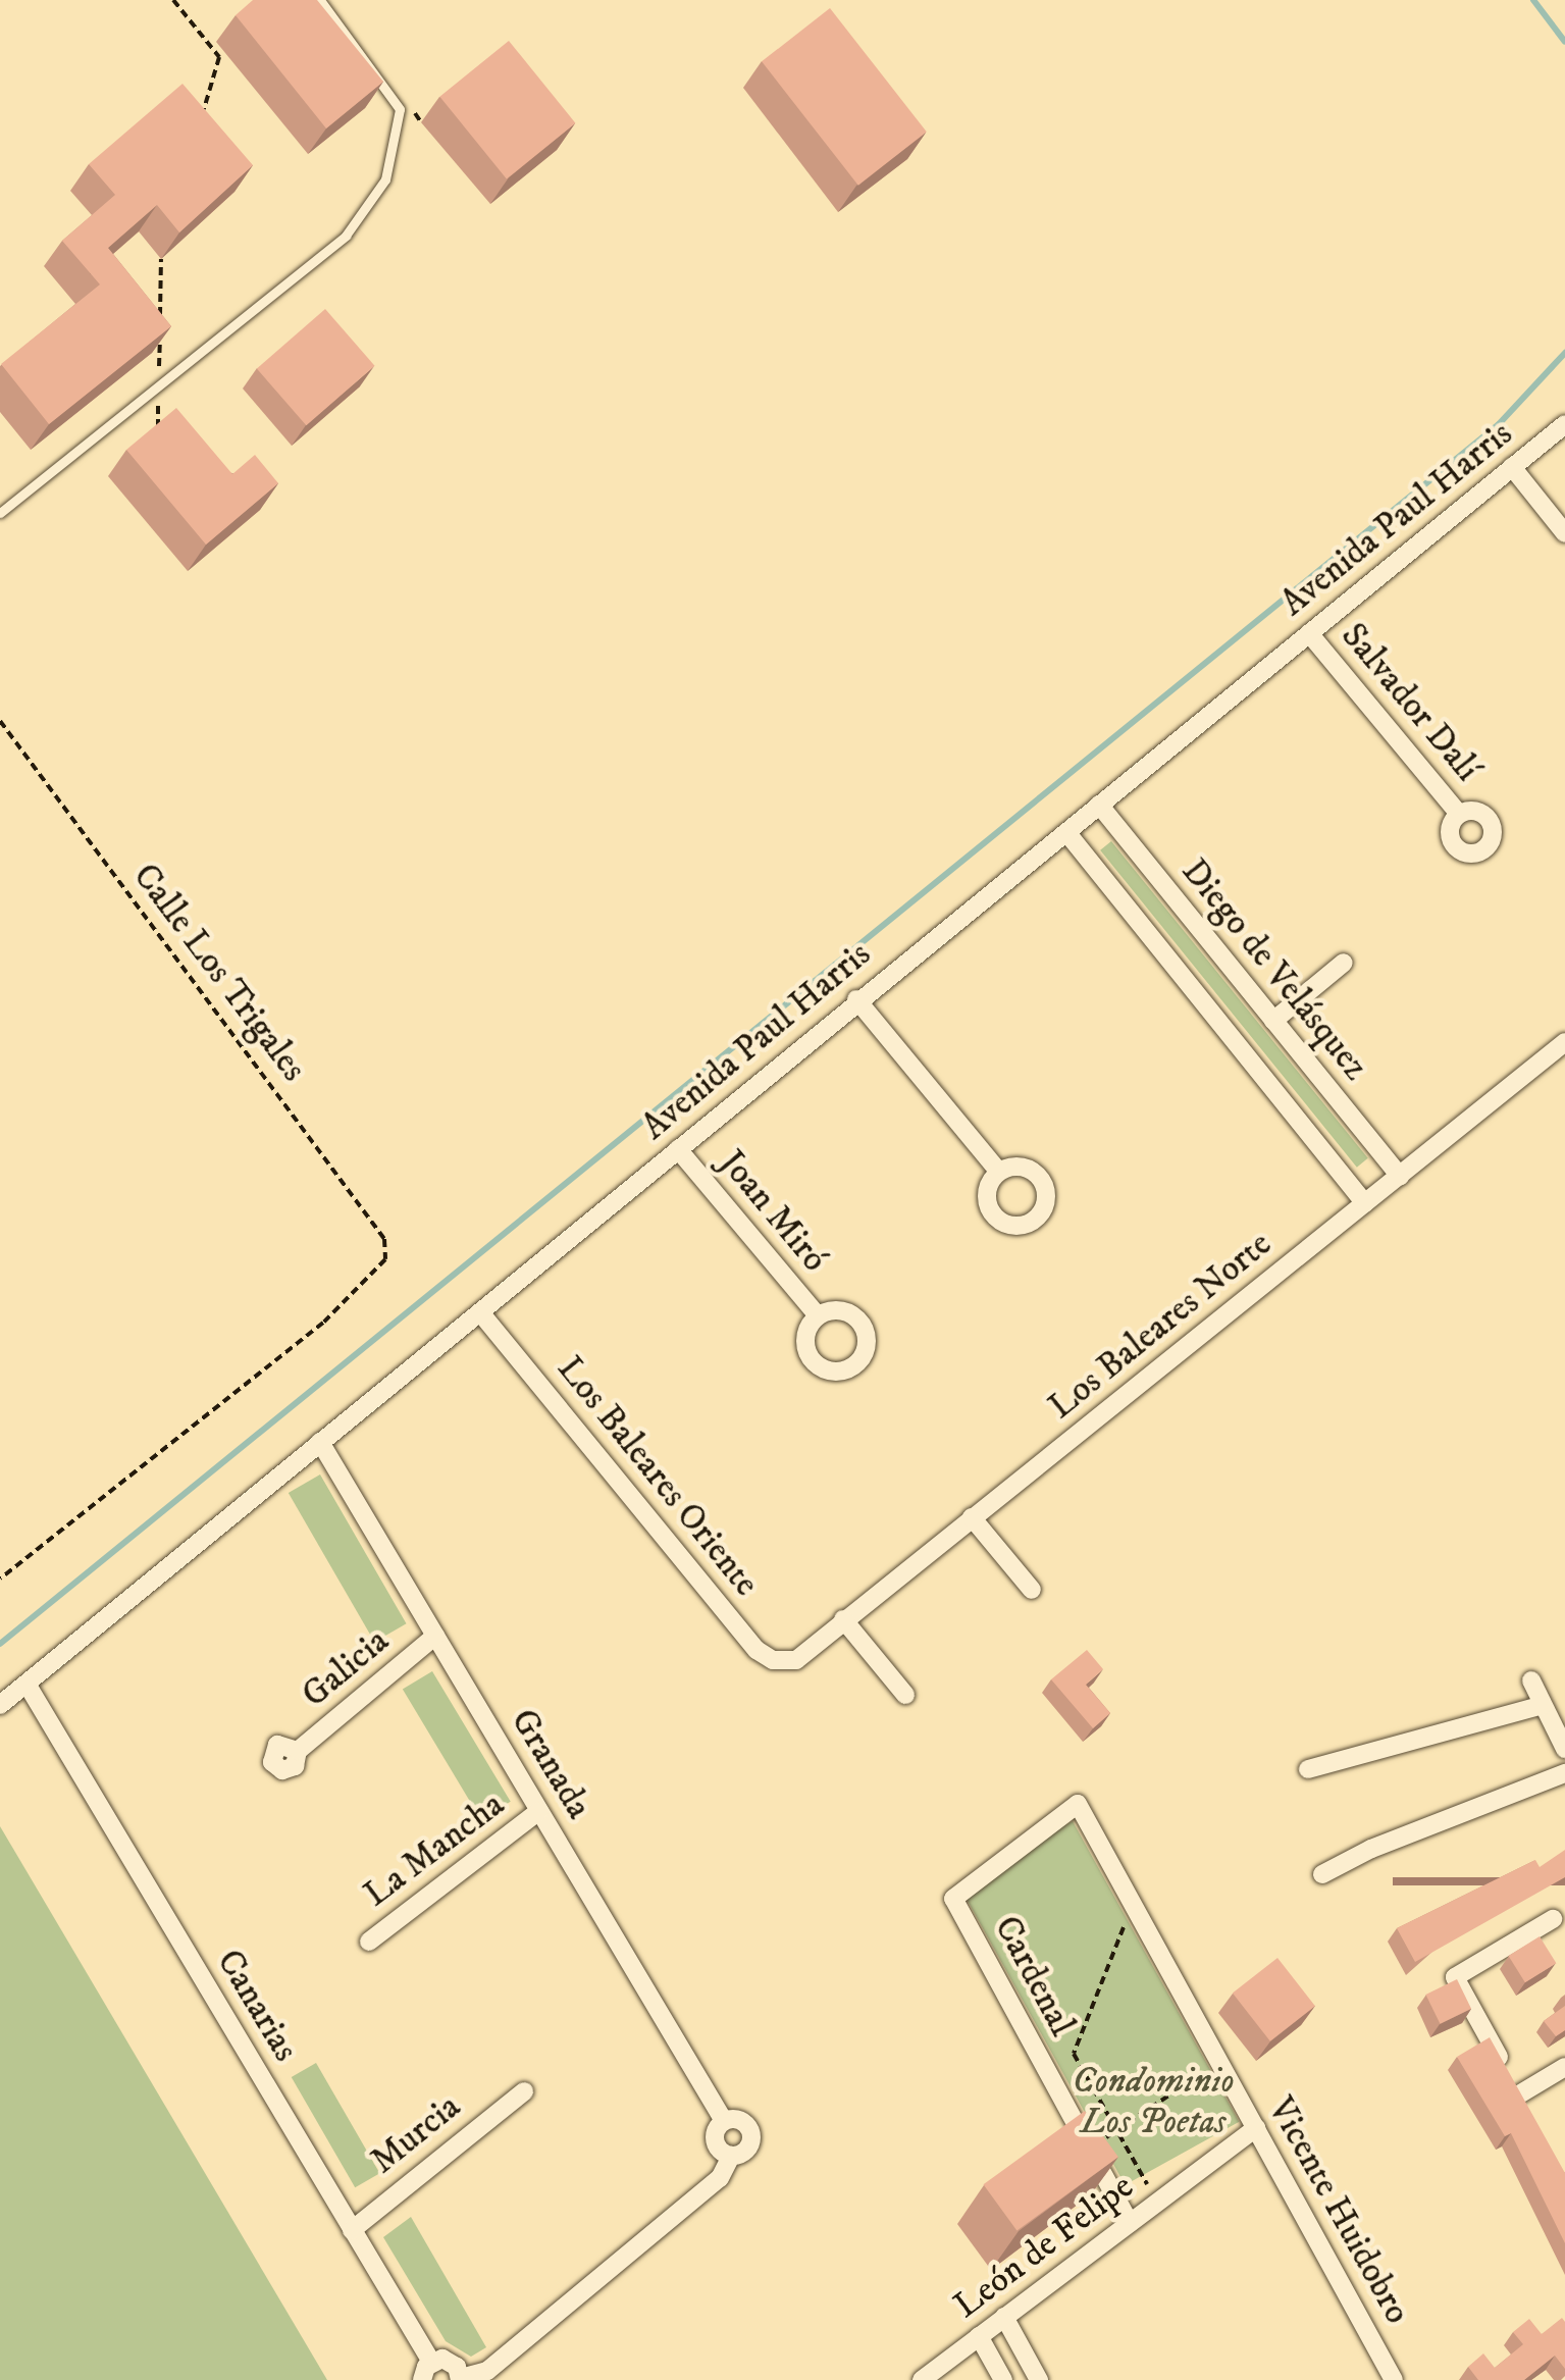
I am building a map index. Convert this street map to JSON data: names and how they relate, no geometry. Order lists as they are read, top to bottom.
{
  "streets": {
    "street": [
      "Avenida Paul Harris",
      "Salvador Dalí",
      "Diego de Velásquez",
      "Joan Miró",
      "Los Baleares Norte",
      "Los Baleares Oriente",
      "Galicia",
      "Granada",
      "La Mancha",
      "Cardenal",
      "Canarias",
      "Murcia",
      "Vicente Huidobro",
      "León de Felipe"
    ],
    "path": ["Calle Los Trigales"]
  },
  "crossings": [
    ["Avenida Paul Harris", "Salvador Dalí"],
    ["Avenida Paul Harris", "Diego de Velásquez"],
    ["Avenida Paul Harris", "Joan Miró"],
    ["Avenida Paul Harris", "Los Baleares Oriente"],
    ["Avenida Paul Harris", "Granada"],
    ["Avenida Paul Harris", "Canarias"],
    ["Diego de Velásquez", "Los Baleares Norte"],
    ["Los Baleares Norte", "Los Baleares Oriente"],
    ["Galicia", "Granada"],
    ["Granada", "La Mancha"],
    ["Cardenal", "Vicente Huidobro"],
    ["Cardenal", "León de Felipe"],
    ["Canarias", "Murcia"],
    ["Vicente Huidobro", "León de Felipe"]
  ],
  "parks": ["Condominio Los Poetas"]
}
